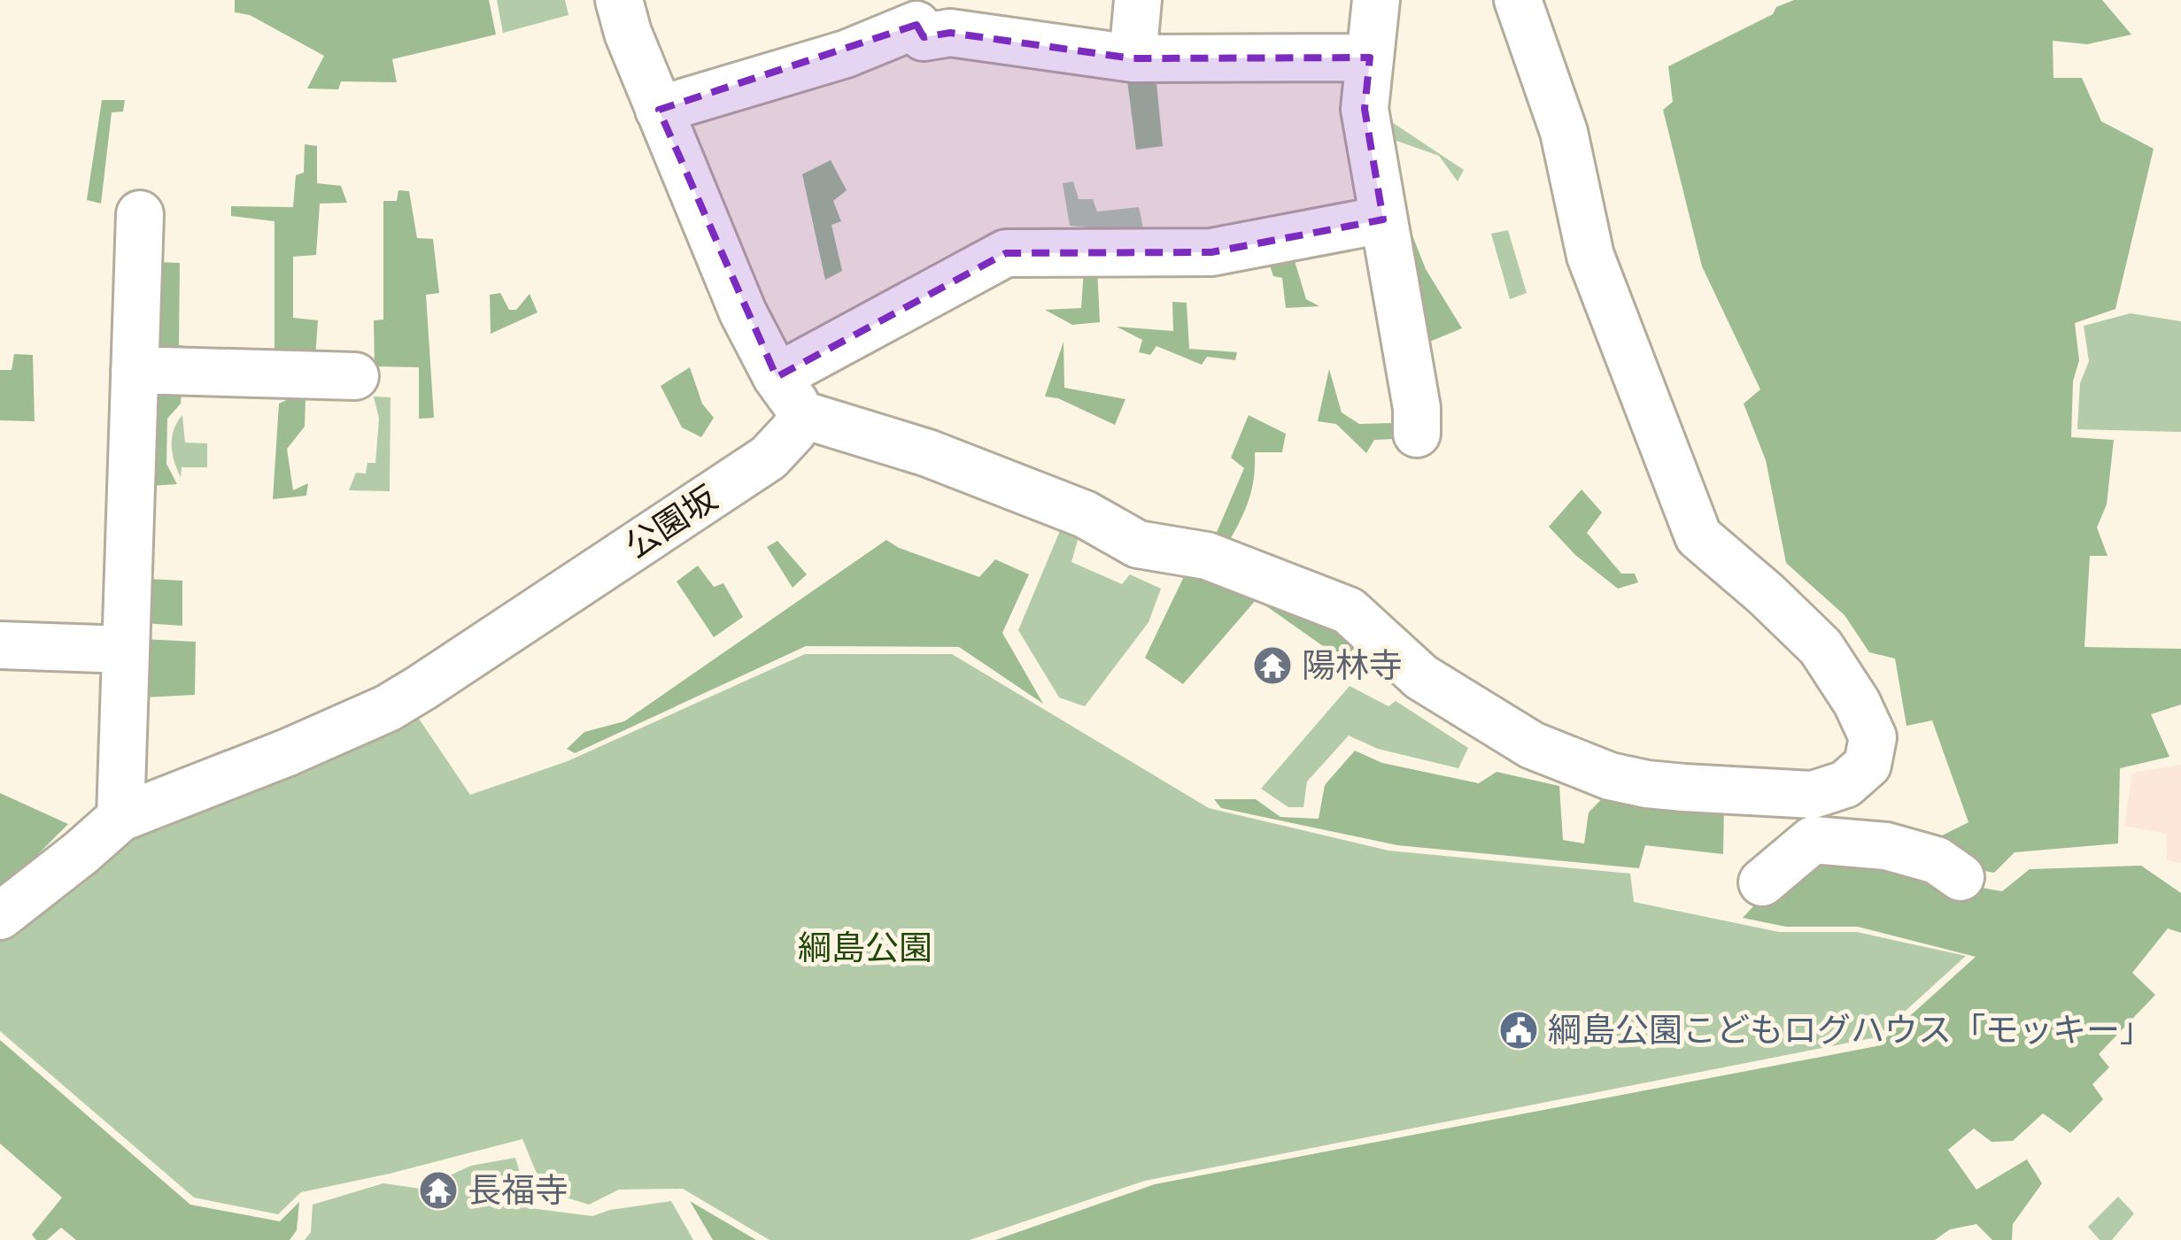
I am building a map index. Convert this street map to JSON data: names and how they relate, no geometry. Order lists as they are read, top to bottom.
{
  "streets": {
    "street": ["公園坂"]
  },
  "parks": ["綱島公園"],
  "places": {
    "temple": ["陽林寺", "長福寺"],
    "public building": ["綱島公園こどもログハウス「モッキー」"]
  }
}
